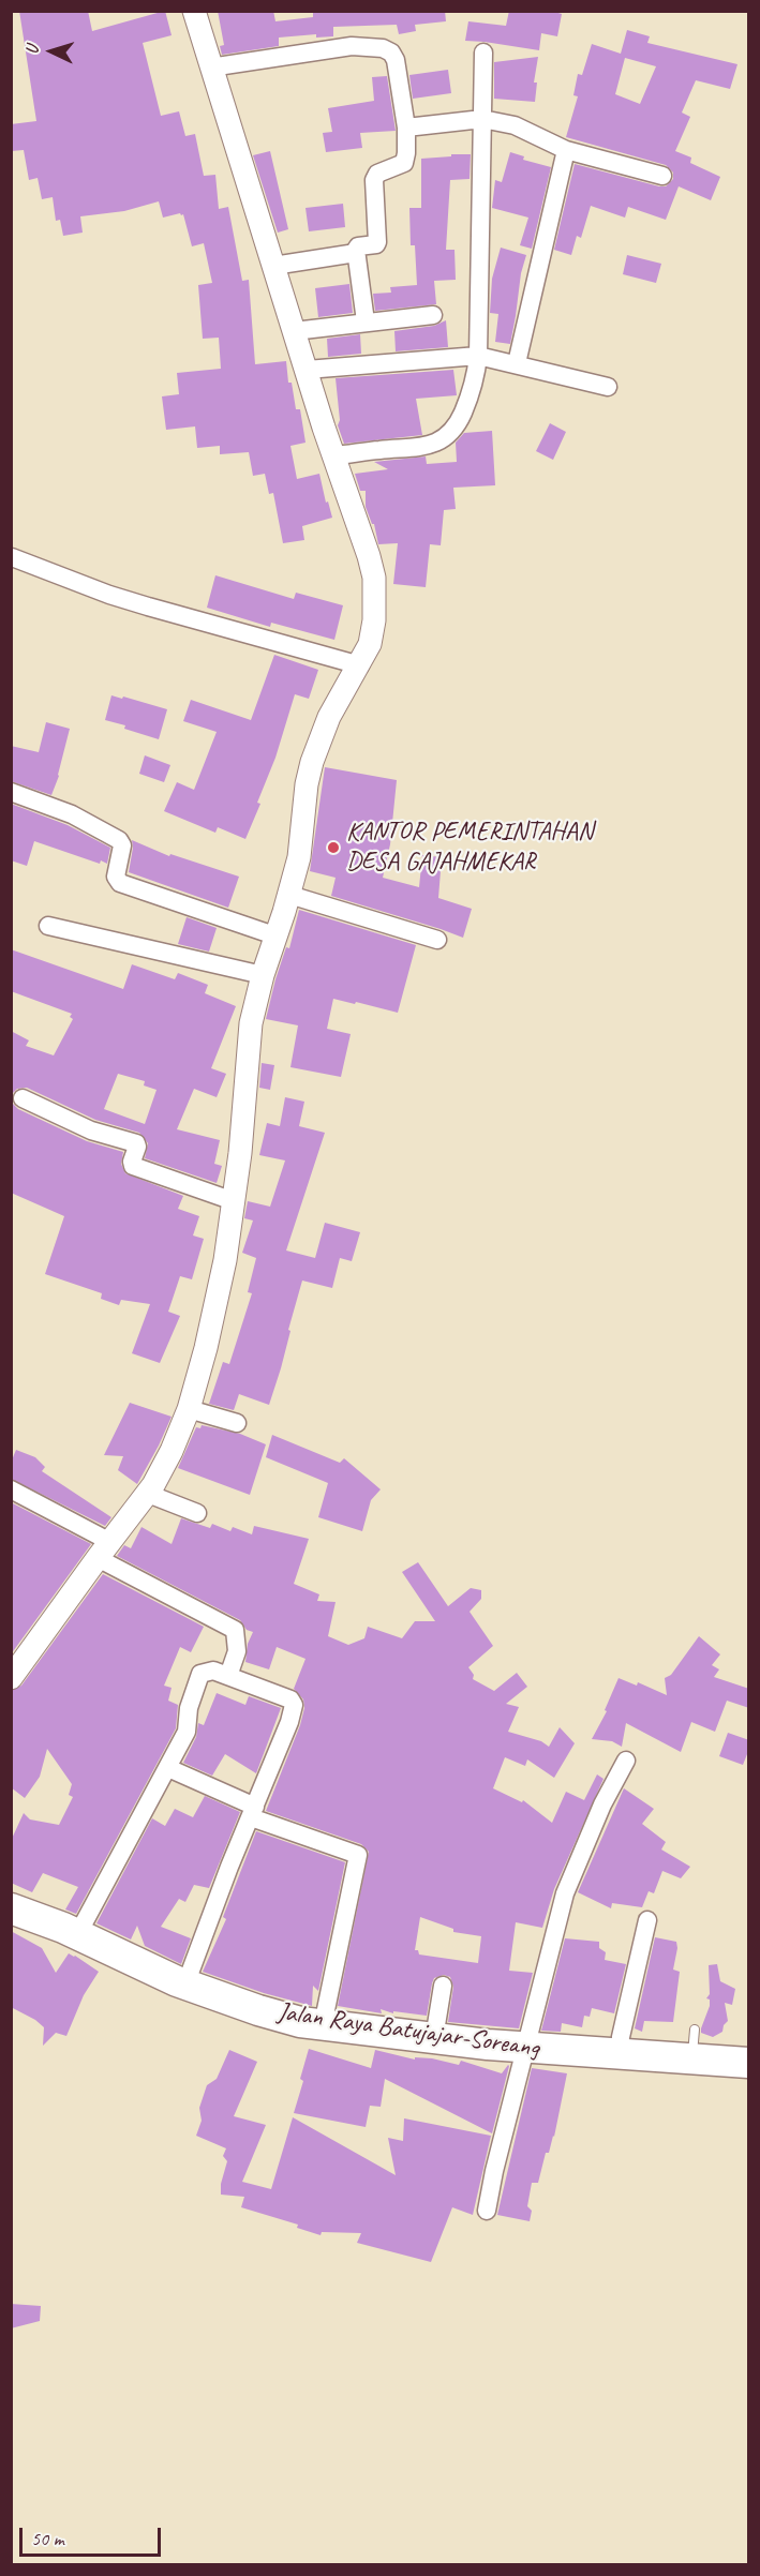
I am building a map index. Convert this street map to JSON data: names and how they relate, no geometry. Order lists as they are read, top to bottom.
{
  "streets": {
    "highway": ["Jalan Raya Batujajar-Soreang"]
  },
  "places": ["KANTOR PEMERINTAHAN DESA GAJAHMEKAR"],
  "scale_bar": "50 m",
  "north": "left"
}
